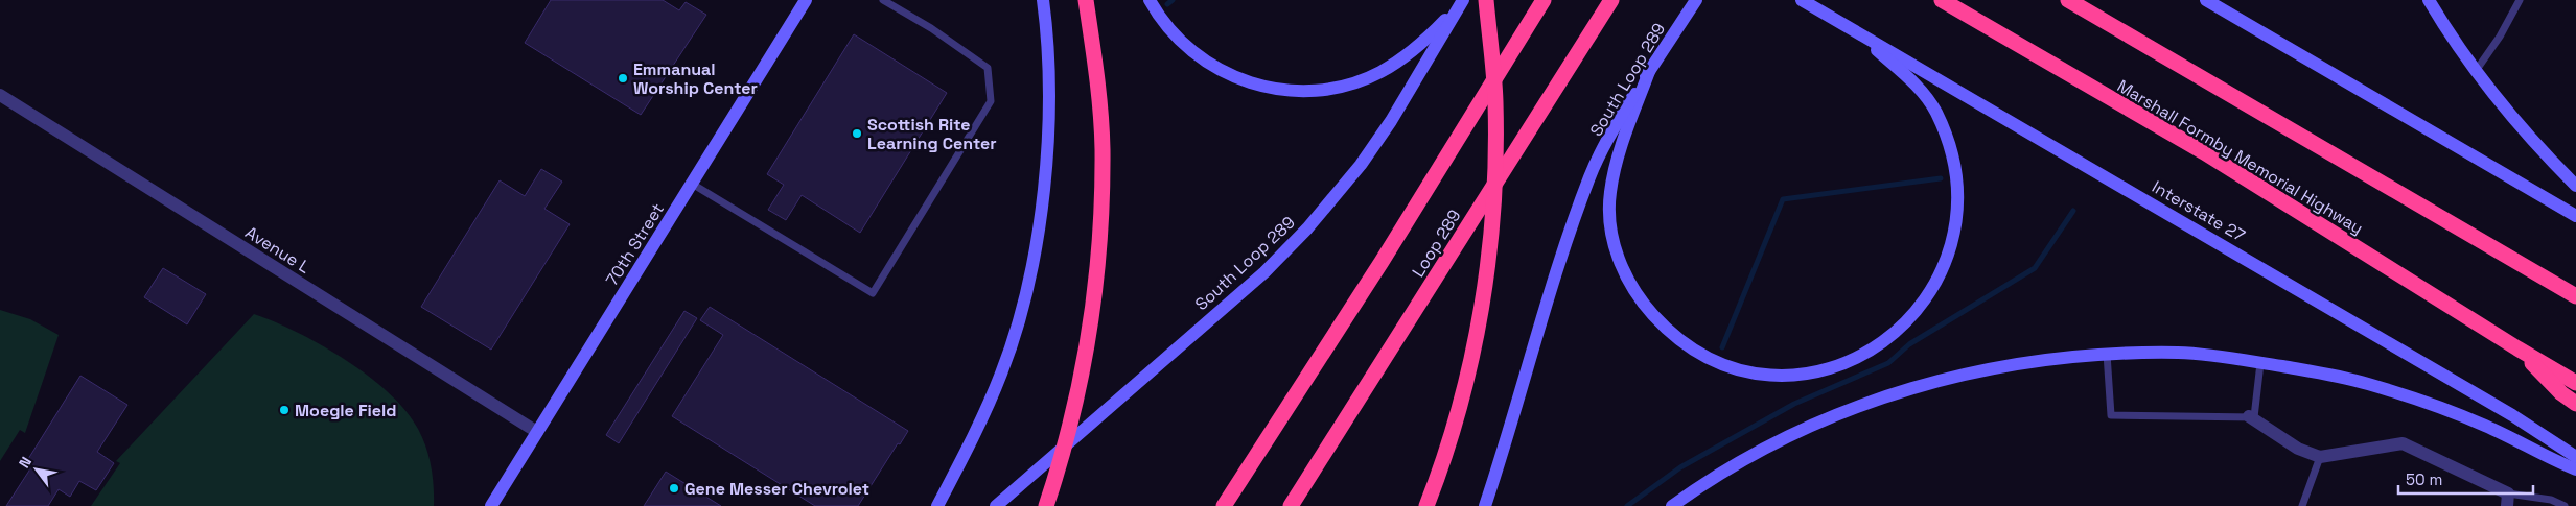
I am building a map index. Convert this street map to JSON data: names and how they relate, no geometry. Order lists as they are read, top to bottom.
{
  "streets": {
    "highway": ["Marshall Formby Memorial Highway", "Loop 289"],
    "main road": ["South Loop 289", "Interstate 27", "70th Street"],
    "street": ["Avenue L"]
  },
  "crossings": [
    ["70th Street", "Avenue L"]
  ],
  "places": [
    "Emmanual Worship Center",
    "Scottish Rite Learning Center",
    "Moegle Field",
    "Gene Messer Chevrolet"
  ],
  "scale_bar": "50 m",
  "north": "top left"
}
